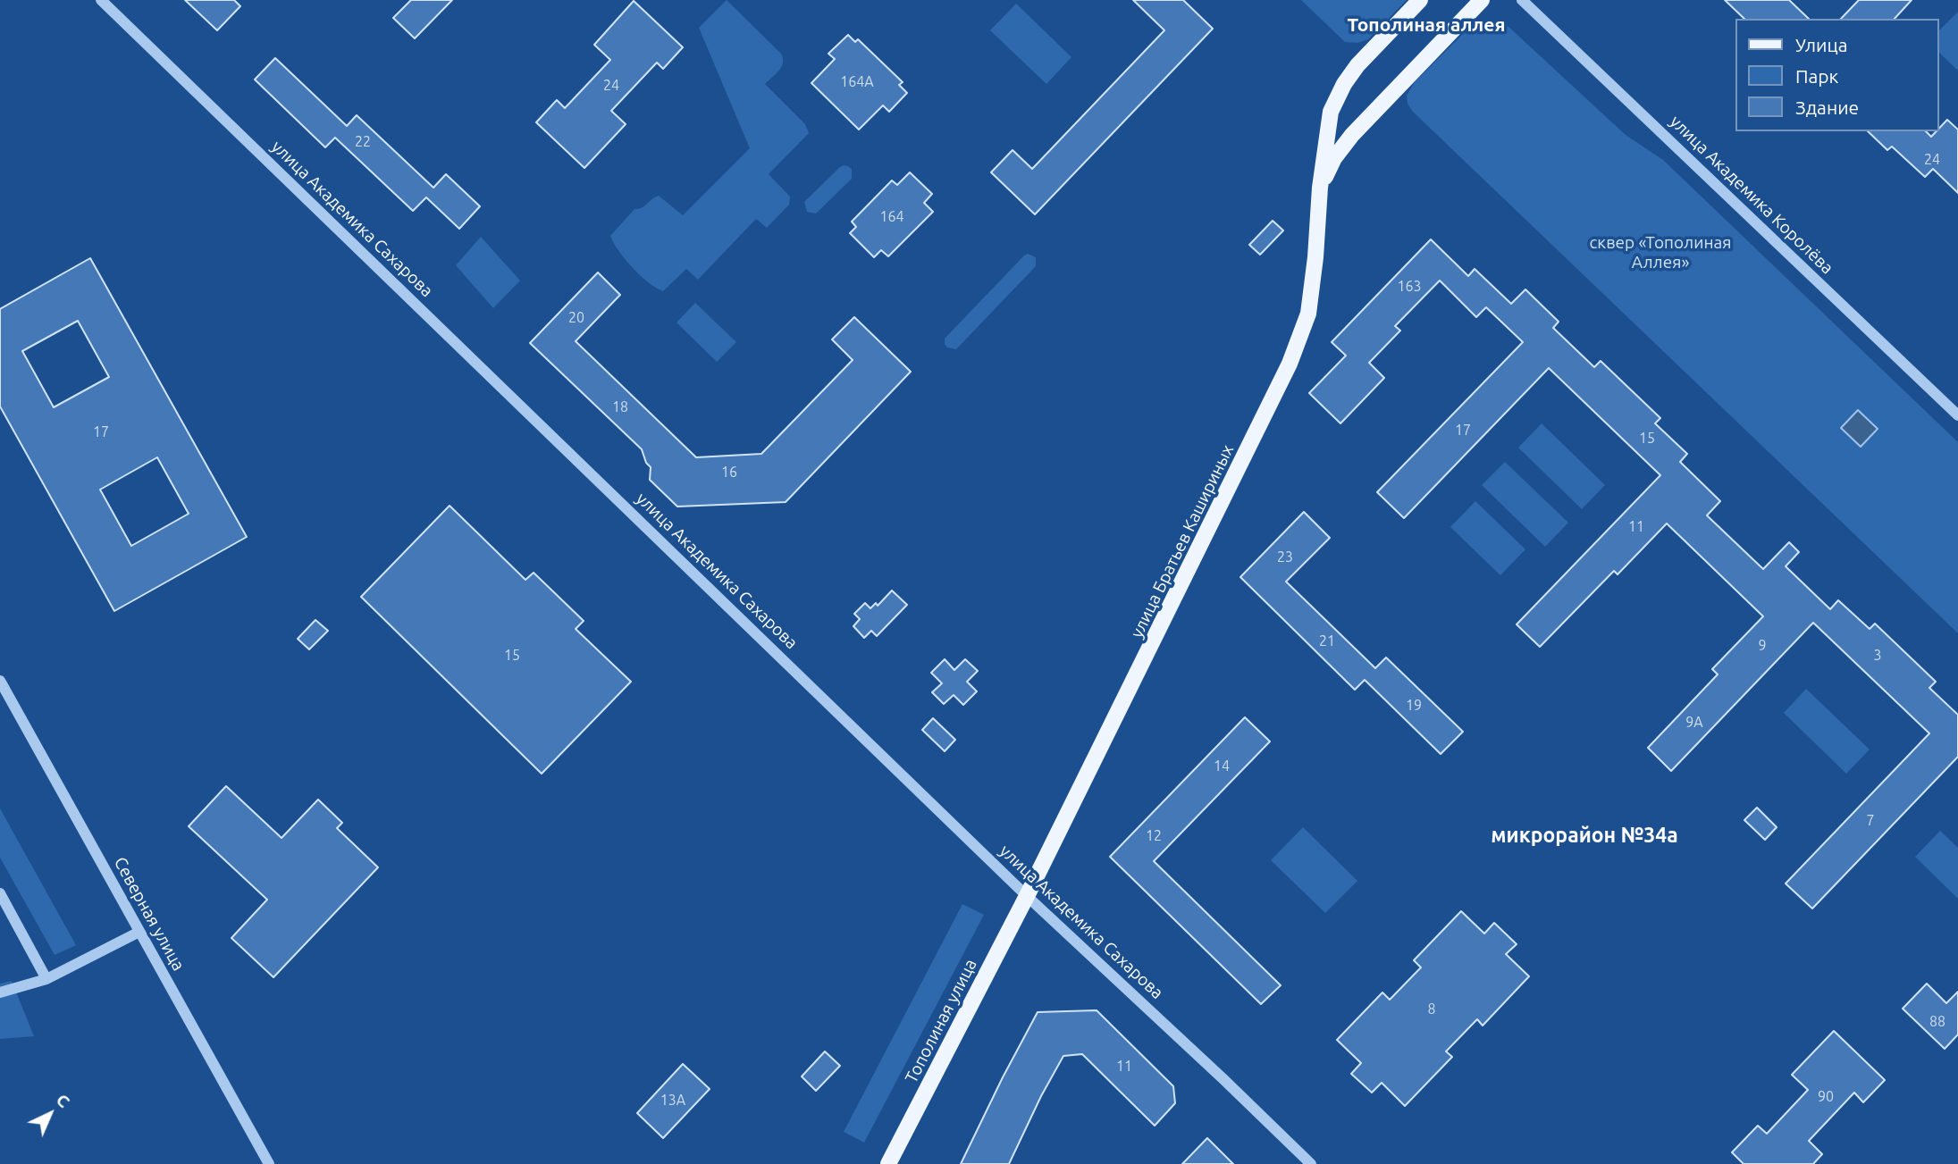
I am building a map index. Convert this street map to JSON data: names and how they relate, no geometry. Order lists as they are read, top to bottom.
{
  "streets": {
    "main road": ["улица Братьев Кашириных", "Тополиная улица"],
    "street": ["улица Академика Королёва", "улица Академика Сахарова", "Северная улица"]
  },
  "crossings": [
    ["улица Академика Сахарова", "улица Братьев Кашириных"],
    ["улица Академика Сахарова", "Тополиная улица"],
    ["улица Братьев Кашириных", "Тополиная улица"]
  ],
  "districts": ["Тополиная аллея", "микрорайон №34а"],
  "parks": ["сквер «Тополиная Аллея»"],
  "house_numbers": [
    "164А",
    "24",
    "22",
    "24",
    "164",
    "163",
    "20",
    "18",
    "17",
    "17",
    "15",
    "16",
    "11",
    "23",
    "21",
    "9",
    "15",
    "3",
    "19",
    "9А",
    "14",
    "7",
    "12",
    "8",
    "88",
    "11",
    "90",
    "13А"
  ],
  "legend": ["Улица", "Парк", "Здание"],
  "north": "top right"
}
